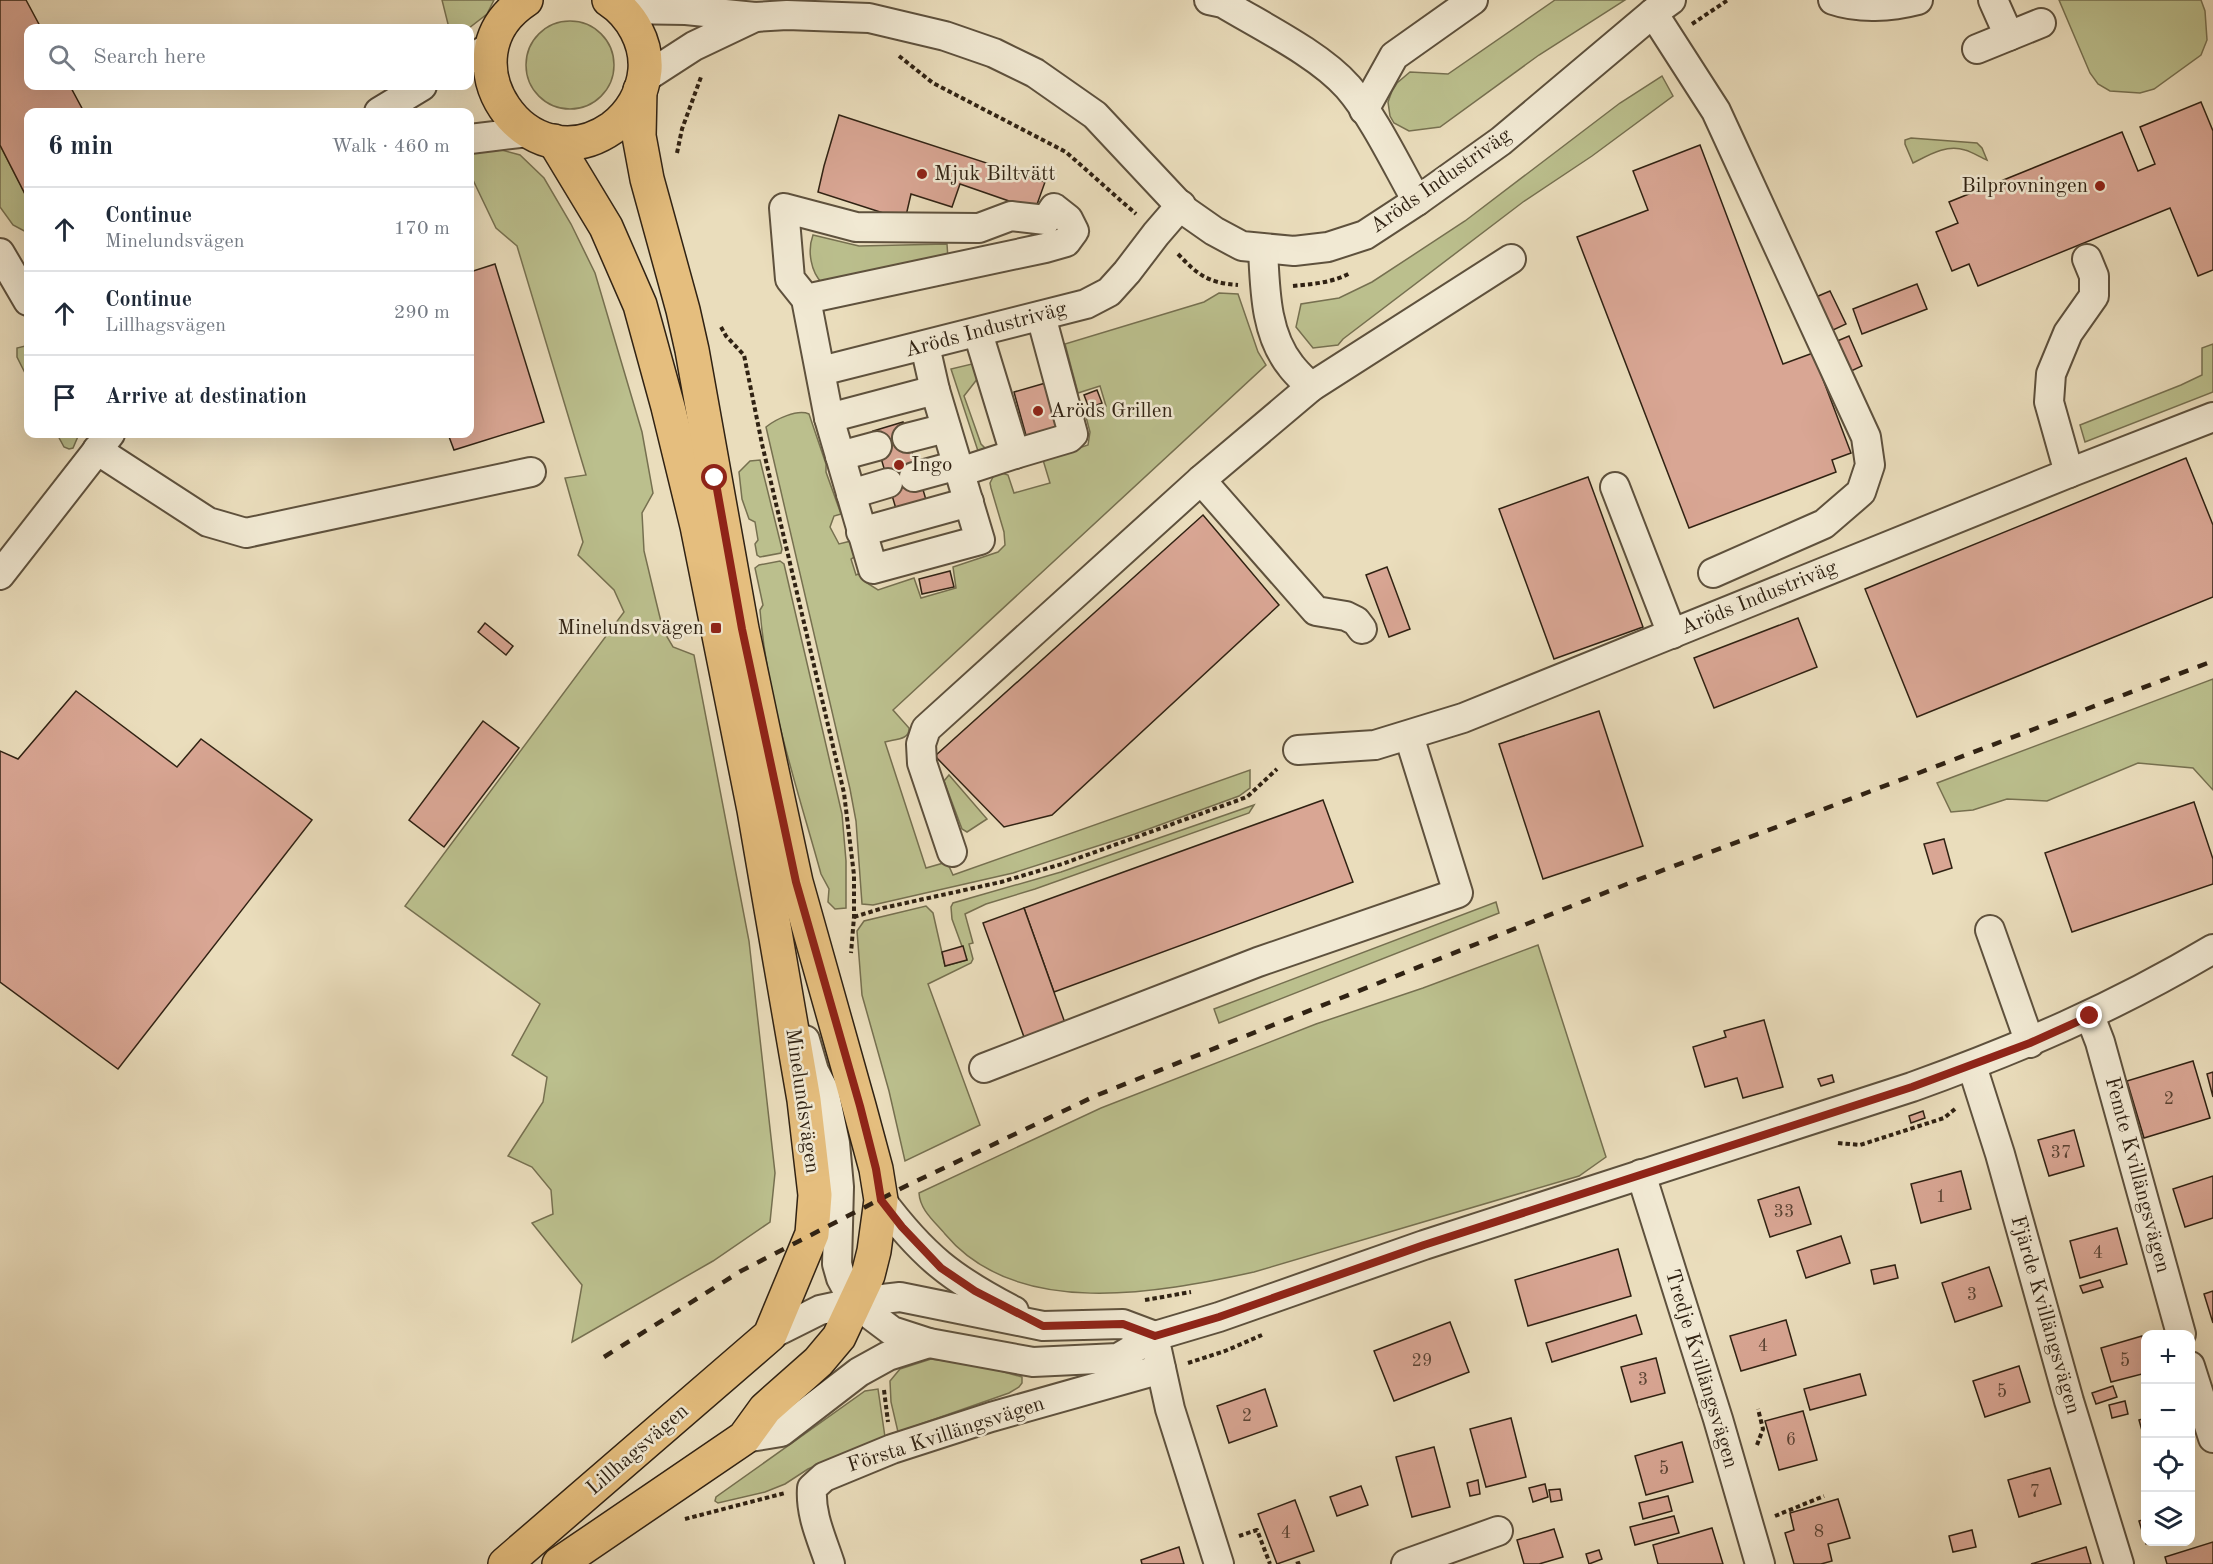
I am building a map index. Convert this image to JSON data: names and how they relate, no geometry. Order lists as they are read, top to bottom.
{
  "streets": {
    "main road": ["Minelundsvägen", "Lillhagsvägen"],
    "street": [
      "Aröds Industriväg",
      "Femte Kvillängsvägen",
      "Fjärde Kvillängsvägen",
      "Tredje Kvillängsvägen",
      "Första Kvillängsvägen"
    ]
  },
  "crossings": [
    ["Aröds Industriväg", "Minelundsvägen"],
    ["Minelundsvägen", "Lillhagsvägen"],
    ["Femte Kvillängsvägen", "Lillhagsvägen"],
    ["Fjärde Kvillängsvägen", "Lillhagsvägen"],
    ["Tredje Kvillängsvägen", "Lillhagsvägen"]
  ],
  "places": {
    "other": [
      "Mjuk Biltvätt",
      "Bilprovningen",
      "Aröds Grillen",
      "Ingo"
    ],
    "transit": ["Minelundsvägen"]
  },
  "house_numbers": [
    "2",
    "37",
    "1",
    "33",
    "4",
    "3",
    "4",
    "29",
    "5",
    "3",
    "5",
    "2",
    "6",
    "5",
    "7",
    "8",
    "4"
  ],
  "page": {
    "search": "Search here",
    "heading": ["6 min", "Walk · 460 m"],
    "list": [
      ["Continue", "Minelundsvägen", "170 m"],
      ["Continue", "Lillhagsvägen", "290 m"],
      "Arrive at destination"
    ],
    "map_buttons": ["+", "−"]
  }
}
